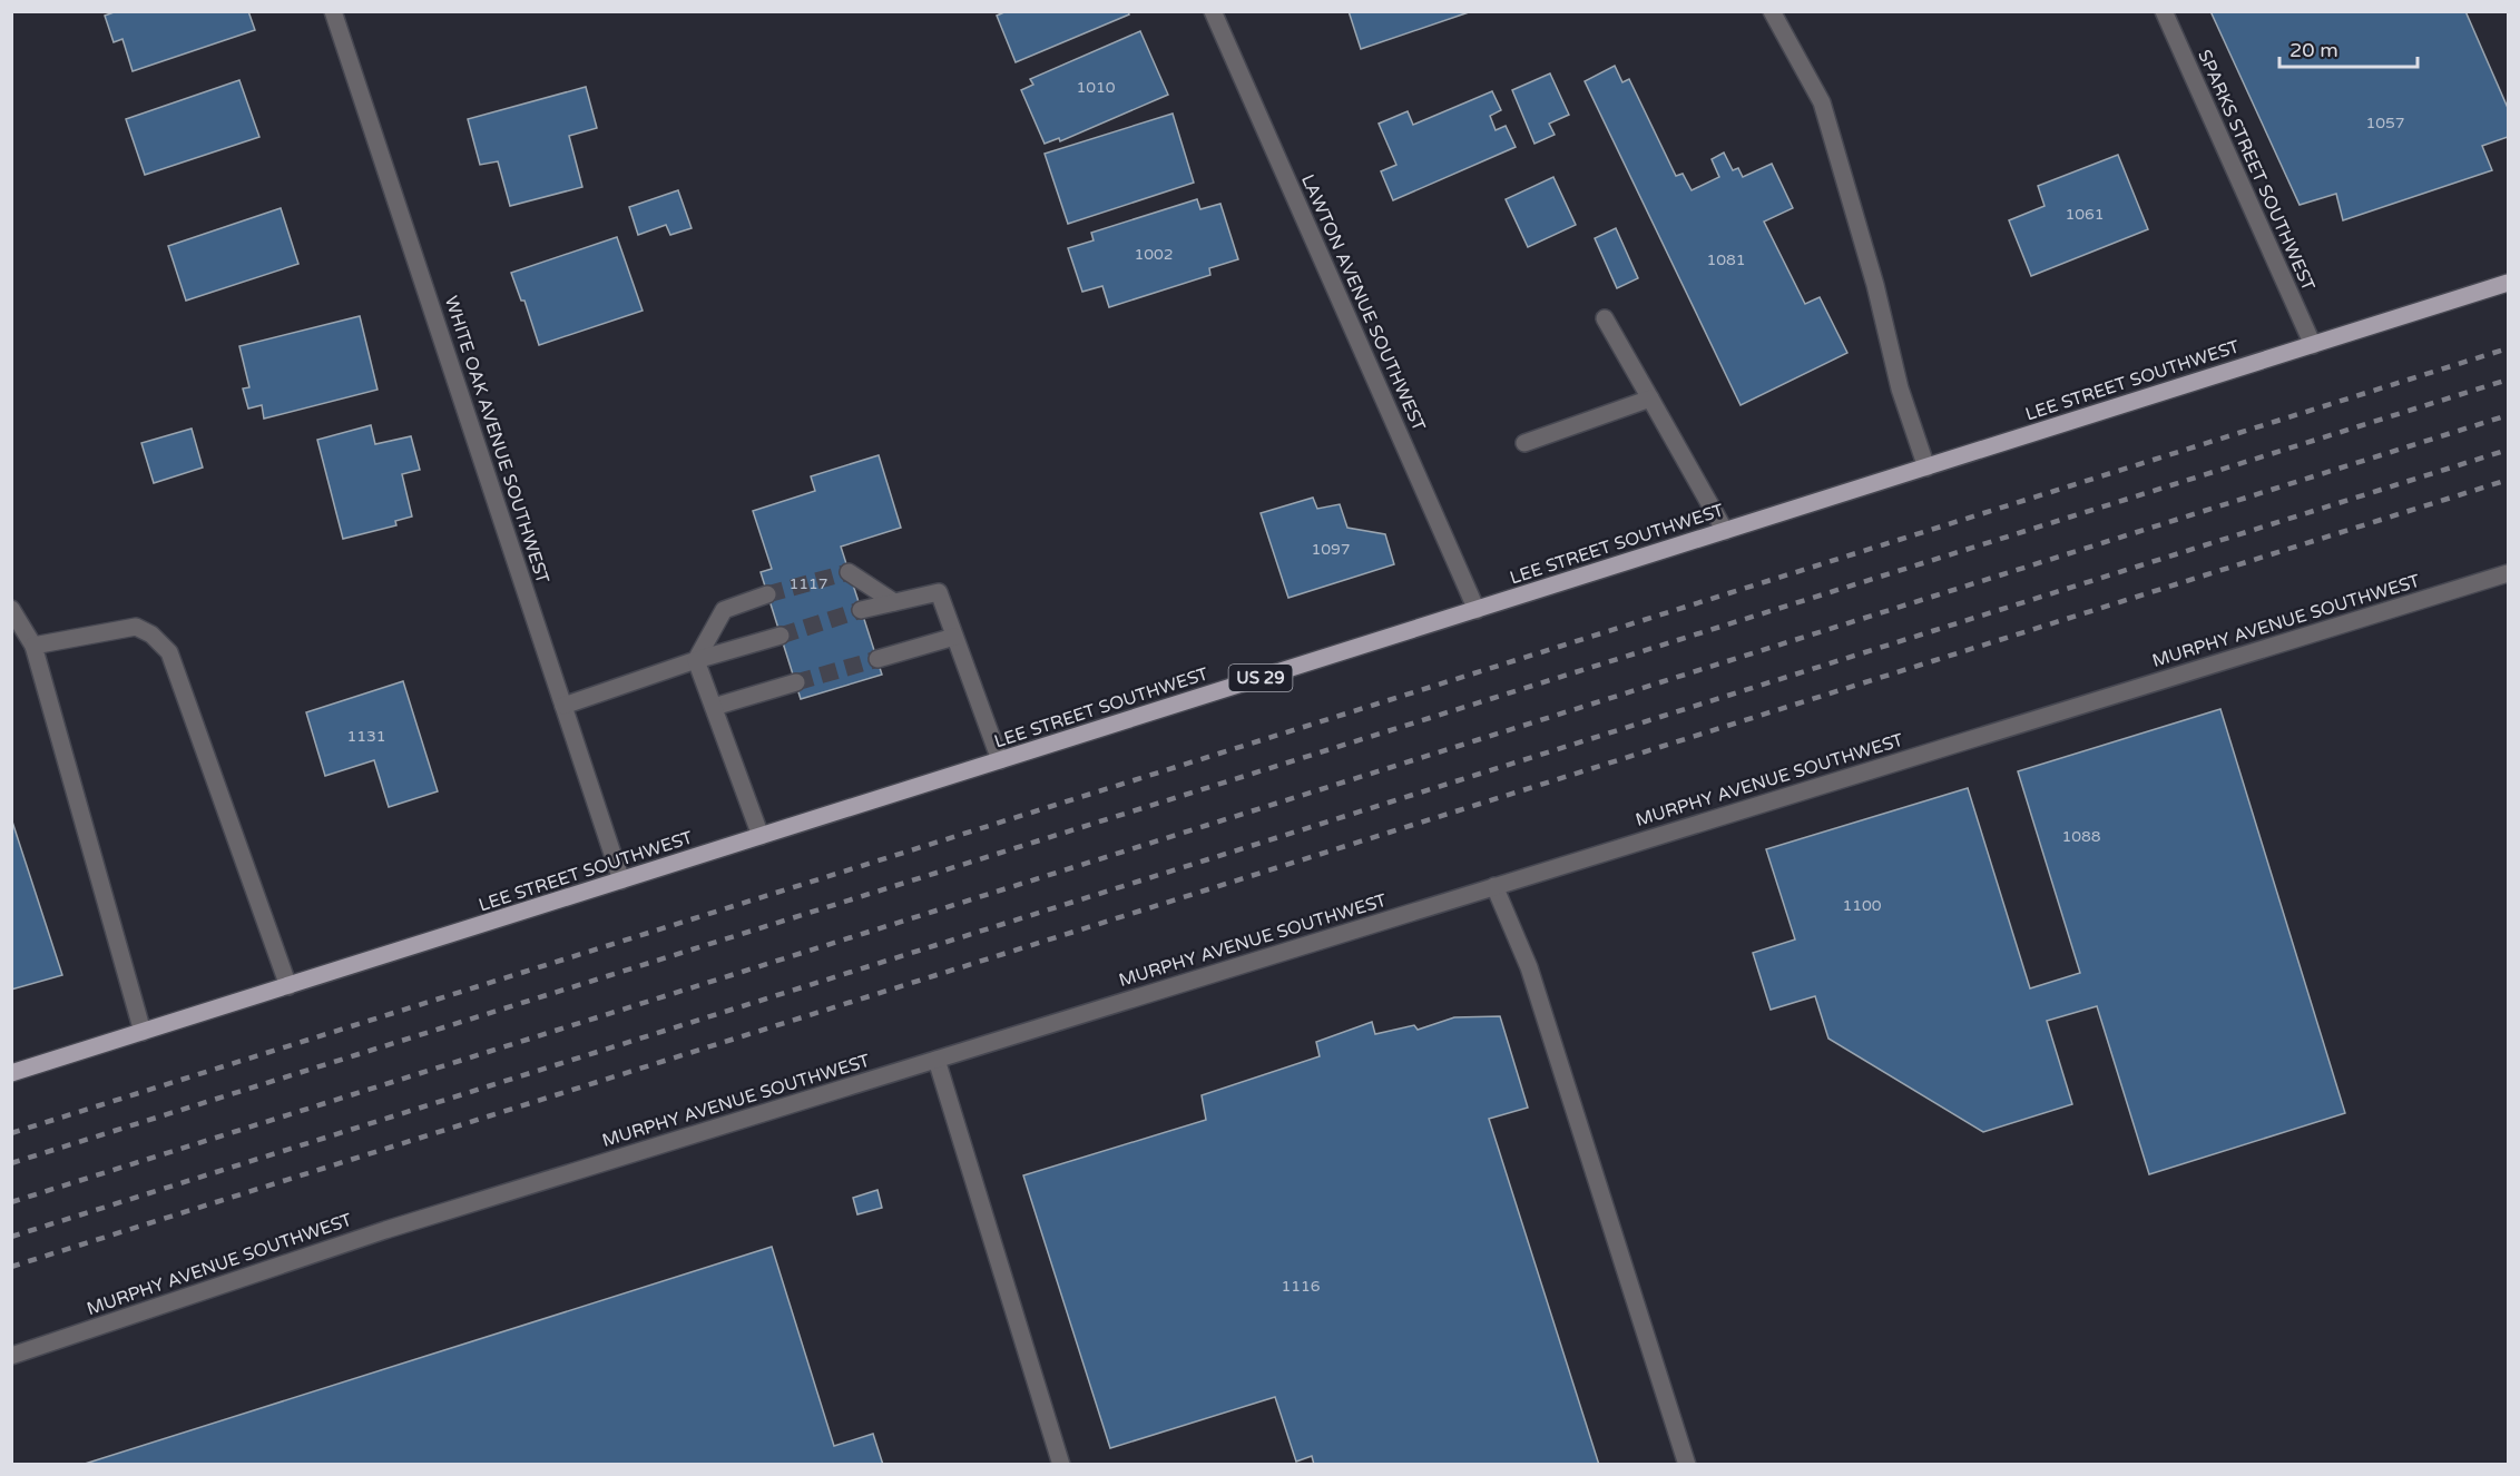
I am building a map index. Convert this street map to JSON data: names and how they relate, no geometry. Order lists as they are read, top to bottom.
{
  "streets": {
    "main road": ["LEE STREET SOUTHWEST", "US 29"],
    "street": [
      "SPARKS STREET SOUTHWEST",
      "LAWTON AVENUE SOUTHWEST",
      "WHITE OAK AVENUE SOUTHWEST",
      "MURPHY AVENUE SOUTHWEST"
    ]
  },
  "crossings": [
    ["SPARKS STREET SOUTHWEST", "LEE STREET SOUTHWEST"],
    ["LAWTON AVENUE SOUTHWEST", "LEE STREET SOUTHWEST"],
    ["LEE STREET SOUTHWEST", "WHITE OAK AVENUE SOUTHWEST"]
  ],
  "house_numbers": [
    "1010",
    "1057",
    "1061",
    "1002",
    "1081",
    "1097",
    "1117",
    "1131",
    "1088",
    "1100",
    "1116"
  ],
  "scale_bar": "20 m"
}
